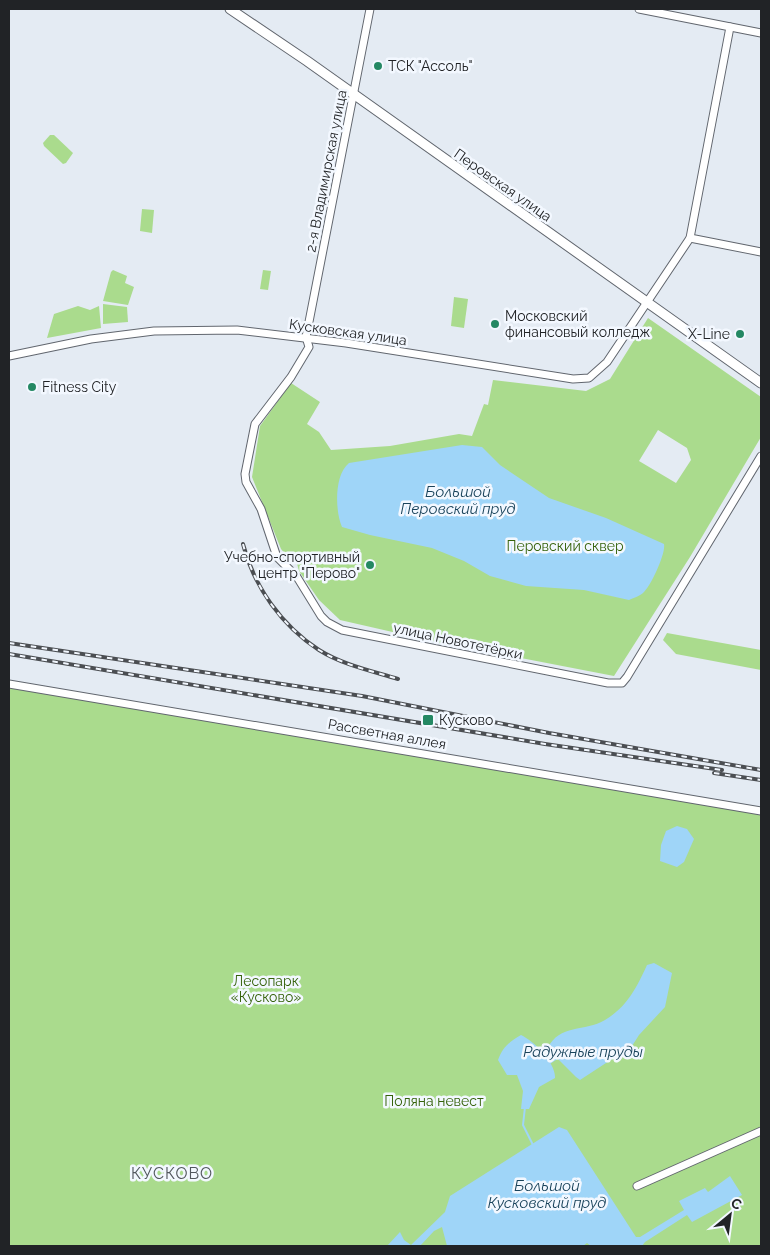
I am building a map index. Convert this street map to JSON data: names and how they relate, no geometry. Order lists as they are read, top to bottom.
{
  "streets": {
    "main road": ["Перовская улица"],
    "street": [
      "2-я Владимирская улица",
      "Кусковская улица",
      "улица Новотетёрки",
      "Рассветная аллея"
    ]
  },
  "crossings": [
    ["2-я Владимирская улица", "Перовская улица"],
    ["2-я Владимирская улица", "Кусковская улица"],
    ["2-я Владимирская улица", "улица Новотетёрки"],
    ["Перовская улица", "Кусковская улица"],
    ["Кусковская улица", "улица Новотетёрки"]
  ],
  "districts": ["КУСКОВО"],
  "water": ["Большой Перовский пруд", "Радужные пруды", "Большой Кусковский пруд"],
  "parks": ["Перовский сквер", "Лесопарк «Кусково»", "Поляна невест"],
  "places": {
    "other": [
      "ТСК \"Ассоль\"",
      "Московский финансовый колледж",
      "X-Line",
      "Fitness City",
      "Учебно-спортивный центр \"Перово\""
    ],
    "transit": ["Кусково"]
  },
  "north": "top right"
}
